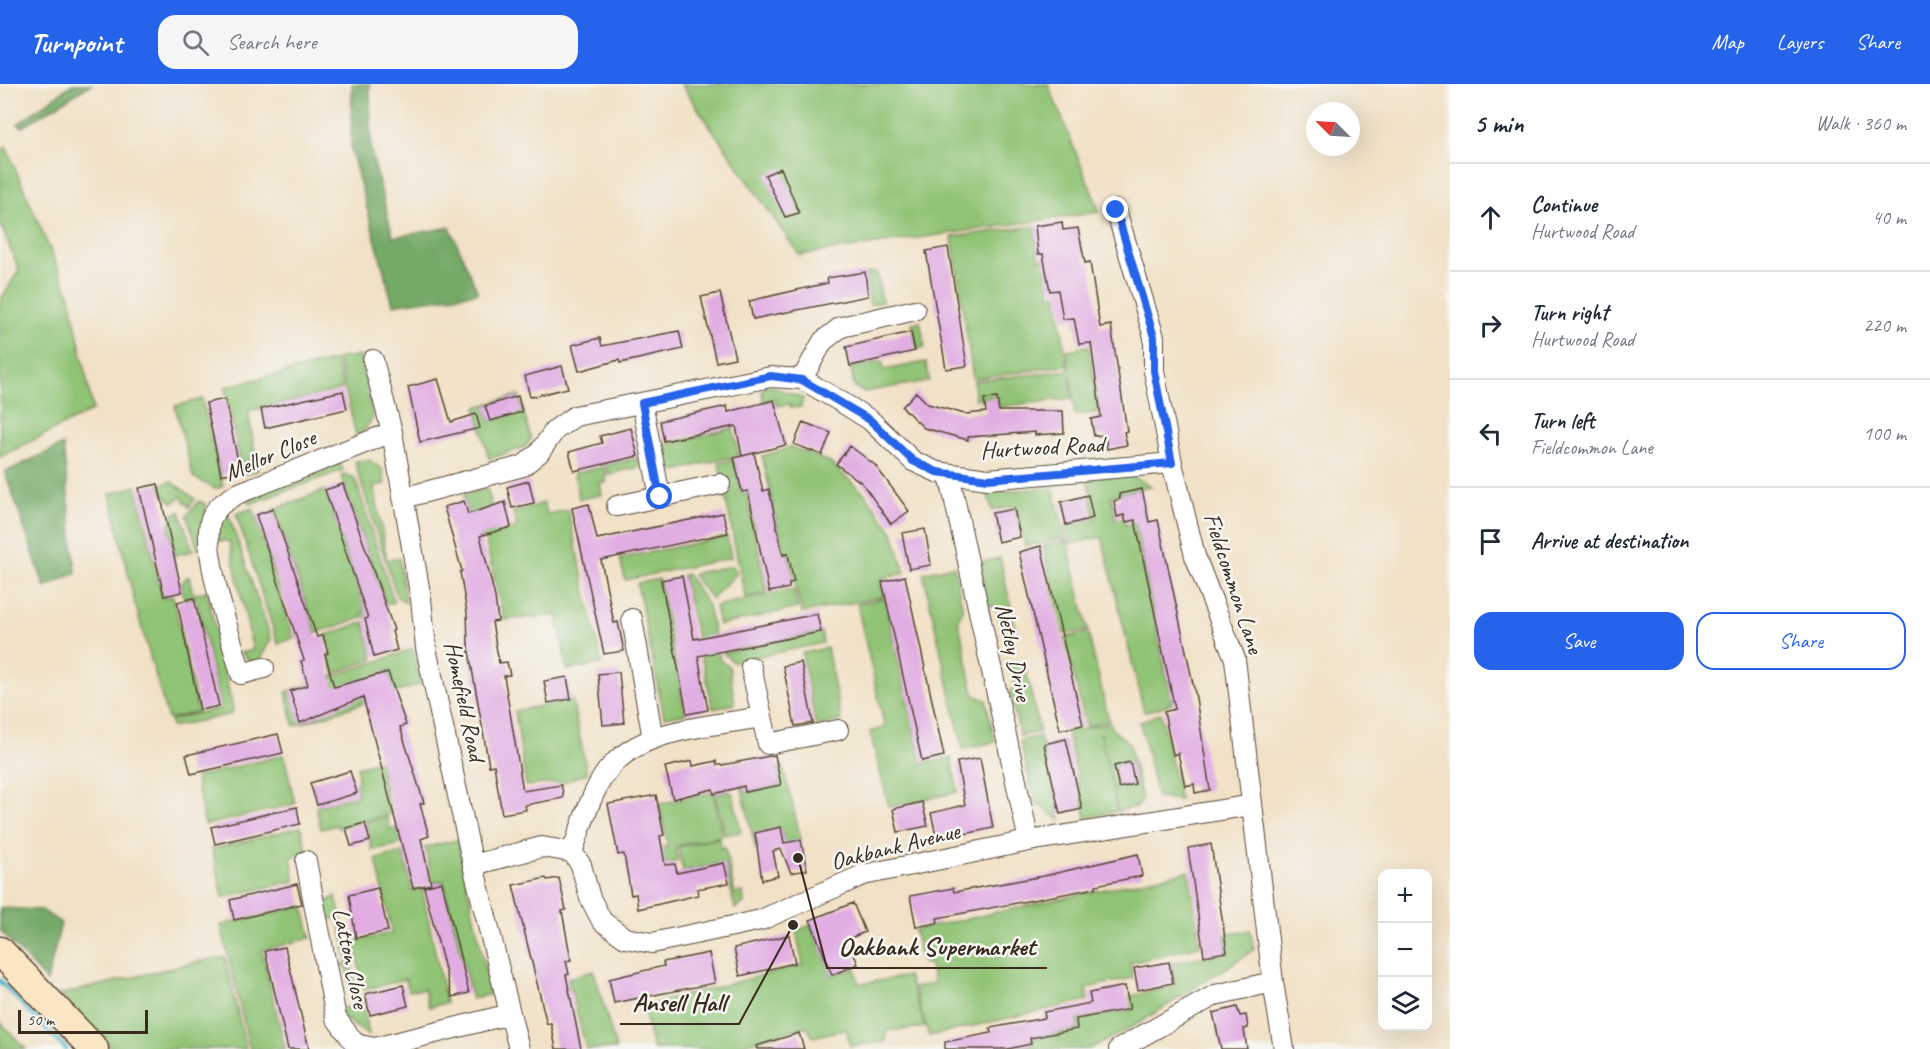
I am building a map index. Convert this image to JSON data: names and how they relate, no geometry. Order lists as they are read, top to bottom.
{
  "streets": {
    "street": [
      "Hurtwood Road",
      "Mellor Close",
      "Fieldcommon Lane",
      "Netley Drive",
      "Homefield Road",
      "Oakbank Avenue",
      "Latton Close"
    ]
  },
  "crossings": [
    ["Hurtwood Road", "Fieldcommon Lane"],
    ["Hurtwood Road", "Netley Drive"],
    ["Hurtwood Road", "Homefield Road"],
    ["Mellor Close", "Homefield Road"],
    ["Fieldcommon Lane", "Oakbank Avenue"],
    ["Netley Drive", "Oakbank Avenue"],
    ["Homefield Road", "Latton Close"]
  ],
  "places": ["Oakbank Supermarket", "Ansell Hall"],
  "scale_bar": "50 m",
  "north": "top left",
  "page": {
    "header": "Turnpoint",
    "search": "Search here",
    "nav": ["Map", "Layers", "Share"],
    "heading": ["5 min", "Walk · 360 m"],
    "list": [
      ["Continue", "Hurtwood Road", "40 m"],
      ["Turn right", "Hurtwood Road", "220 m"],
      ["Turn left", "Fieldcommon Lane", "100 m"],
      "Arrive at destination"
    ],
    "buttons": ["Save", "Share"],
    "map_buttons": ["+", "−"],
    "scale": "50 m"
  }
}
